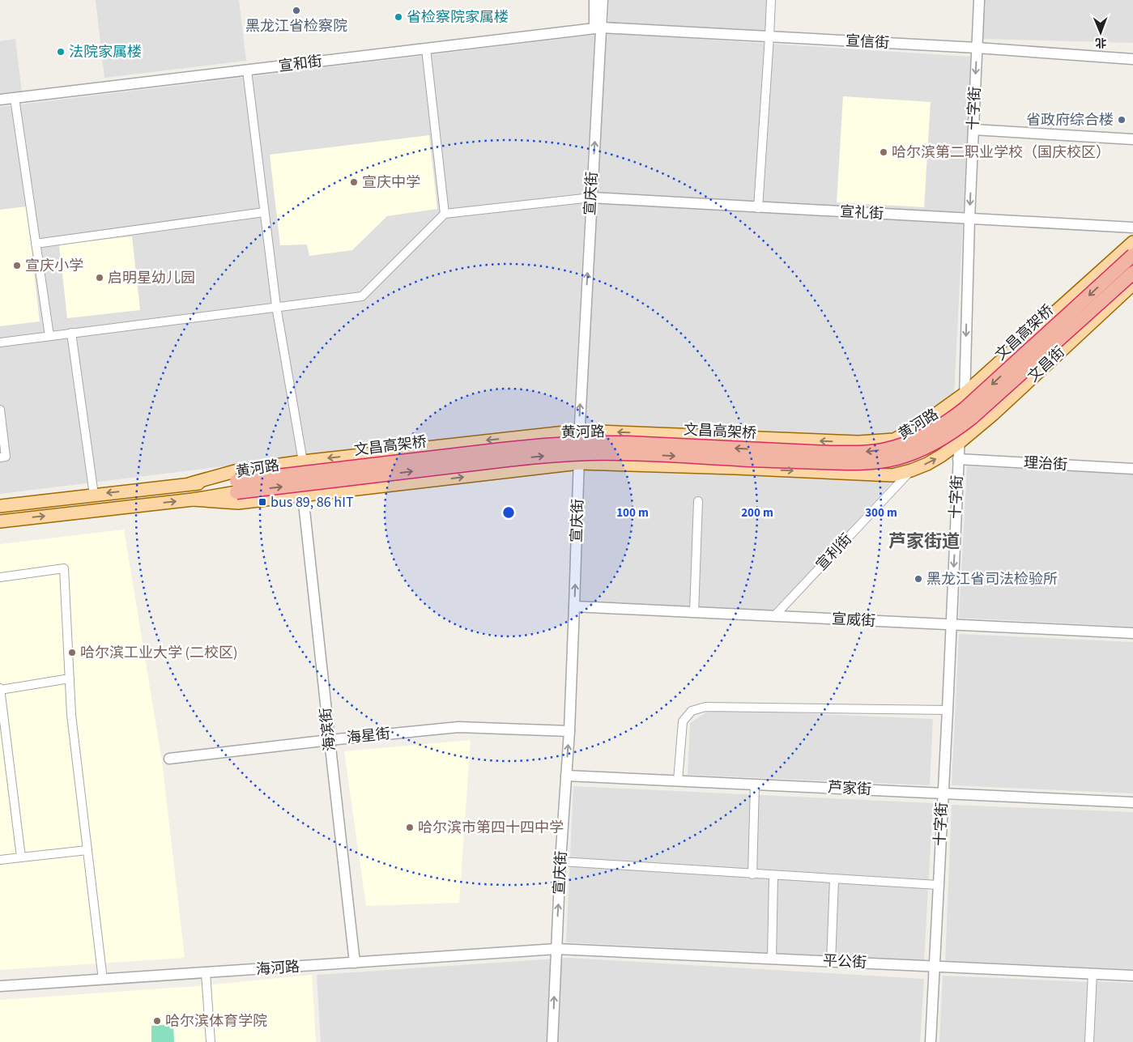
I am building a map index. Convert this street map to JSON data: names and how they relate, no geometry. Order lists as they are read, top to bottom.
{
  "streets": {
    "highway": ["文昌高架桥"],
    "main road": ["文昌街", "黄河路"],
    "street": [
      "宣信街",
      "宣和街",
      "十字街",
      "宣庆街",
      "宣礼街",
      "理治街",
      "宣利街",
      "宣威街",
      "海滨街",
      "海星街",
      "芦家街",
      "平公街",
      "海河路"
    ]
  },
  "crossings": [
    ["宣信街", "宣和街"],
    ["宣信街", "十字街"],
    ["宣信街", "宣庆街"],
    ["宣和街", "宣庆街"],
    ["十字街", "宣礼街"],
    ["十字街", "文昌街"],
    ["十字街", "黄河路"],
    ["十字街", "理治街"],
    ["十字街", "宣威街"],
    ["十字街", "芦家街"],
    ["十字街", "平公街"],
    ["宣庆街", "宣礼街"],
    ["宣庆街", "黄河路"],
    ["宣庆街", "宣威街"],
    ["宣庆街", "海星街"],
    ["宣庆街", "芦家街"],
    ["宣庆街", "平公街"],
    ["宣庆街", "海河路"],
    ["文昌高架桥", "黄河路"],
    ["文昌街", "黄河路"],
    ["黄河路", "宣利街"],
    ["黄河路", "海滨街"],
    ["宣利街", "宣威街"],
    ["海滨街", "海星街"],
    ["海滨街", "海河路"],
    ["平公街", "海河路"]
  ],
  "one_way": ["十字街", "宣庆街"],
  "districts": ["芦家街道"],
  "places": {
    "other": [
      "黑龙江省检察院",
      "省检察院家属楼",
      "法院家属楼",
      "省政府综合楼",
      "哈尔滨第二职业学校（国庆校区）",
      "宣庆中学",
      "宣庆小学",
      "启明星幼儿园",
      "黑龙江省司法检验所",
      "哈尔滨工业大学 (二校区)",
      "哈尔滨市第四十四中学",
      "哈尔滨体育学院"
    ],
    "transit": ["bus 89, 86 hIT"]
  },
  "north": "bottom",
  "rings": ["100 m", "200 m", "300 m"]
}
